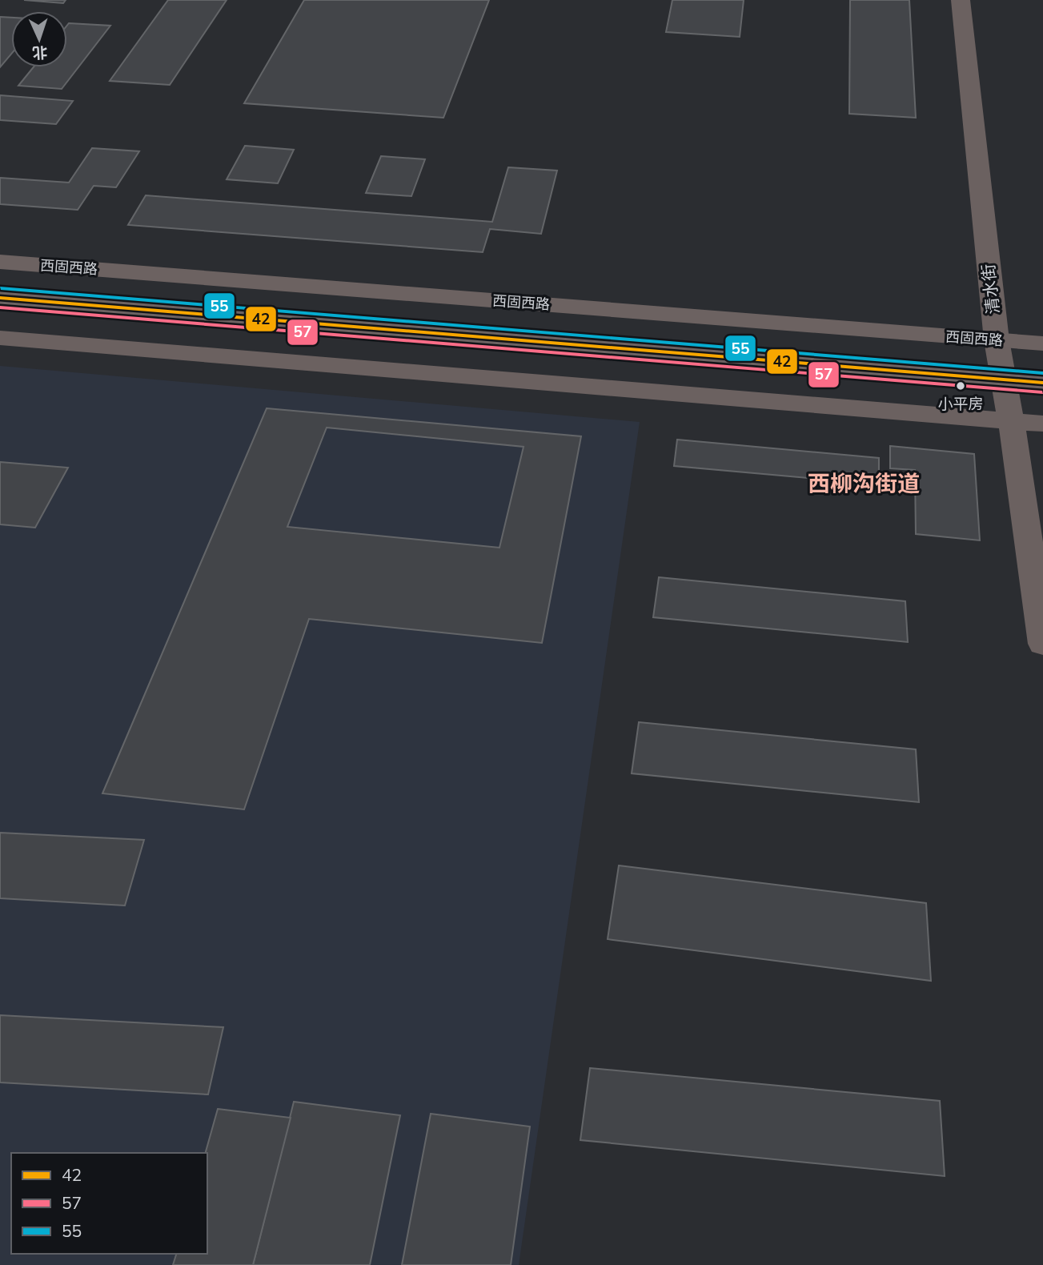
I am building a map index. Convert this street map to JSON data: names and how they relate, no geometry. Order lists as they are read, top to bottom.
{
  "streets": {
    "main road": ["西固西路"],
    "street": ["清水街"]
  },
  "crossings": [
    ["西固西路", "清水街"]
  ],
  "districts": ["西柳沟街道"],
  "places": ["小平房"],
  "lines": ["transit line 55", "transit line 42", "transit line 57"],
  "legend": ["42", "57", "55"],
  "north": "bottom"
}
